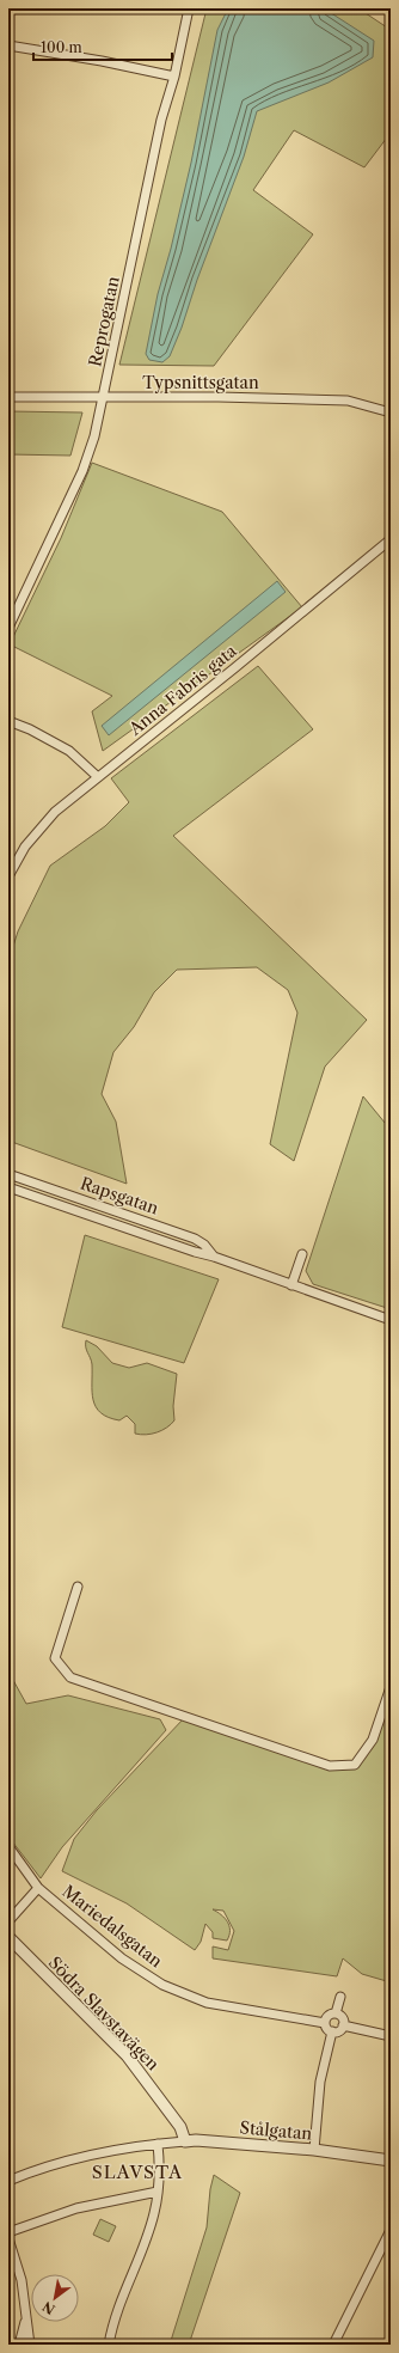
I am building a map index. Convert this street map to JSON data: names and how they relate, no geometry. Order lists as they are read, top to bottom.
{
  "streets": {
    "street": [
      "Reprogatan",
      "Typsnittsgatan",
      "Anna Fabris gata",
      "Rapsgatan",
      "Mariedalsgatan",
      "Södra Slavstavägen",
      "Stålgatan"
    ]
  },
  "crossings": [
    ["Reprogatan", "Typsnittsgatan"],
    ["Södra Slavstavägen", "Stålgatan"]
  ],
  "districts": ["SLAVSTA"],
  "scale_bar": "100 m",
  "north": "bottom left"
}
